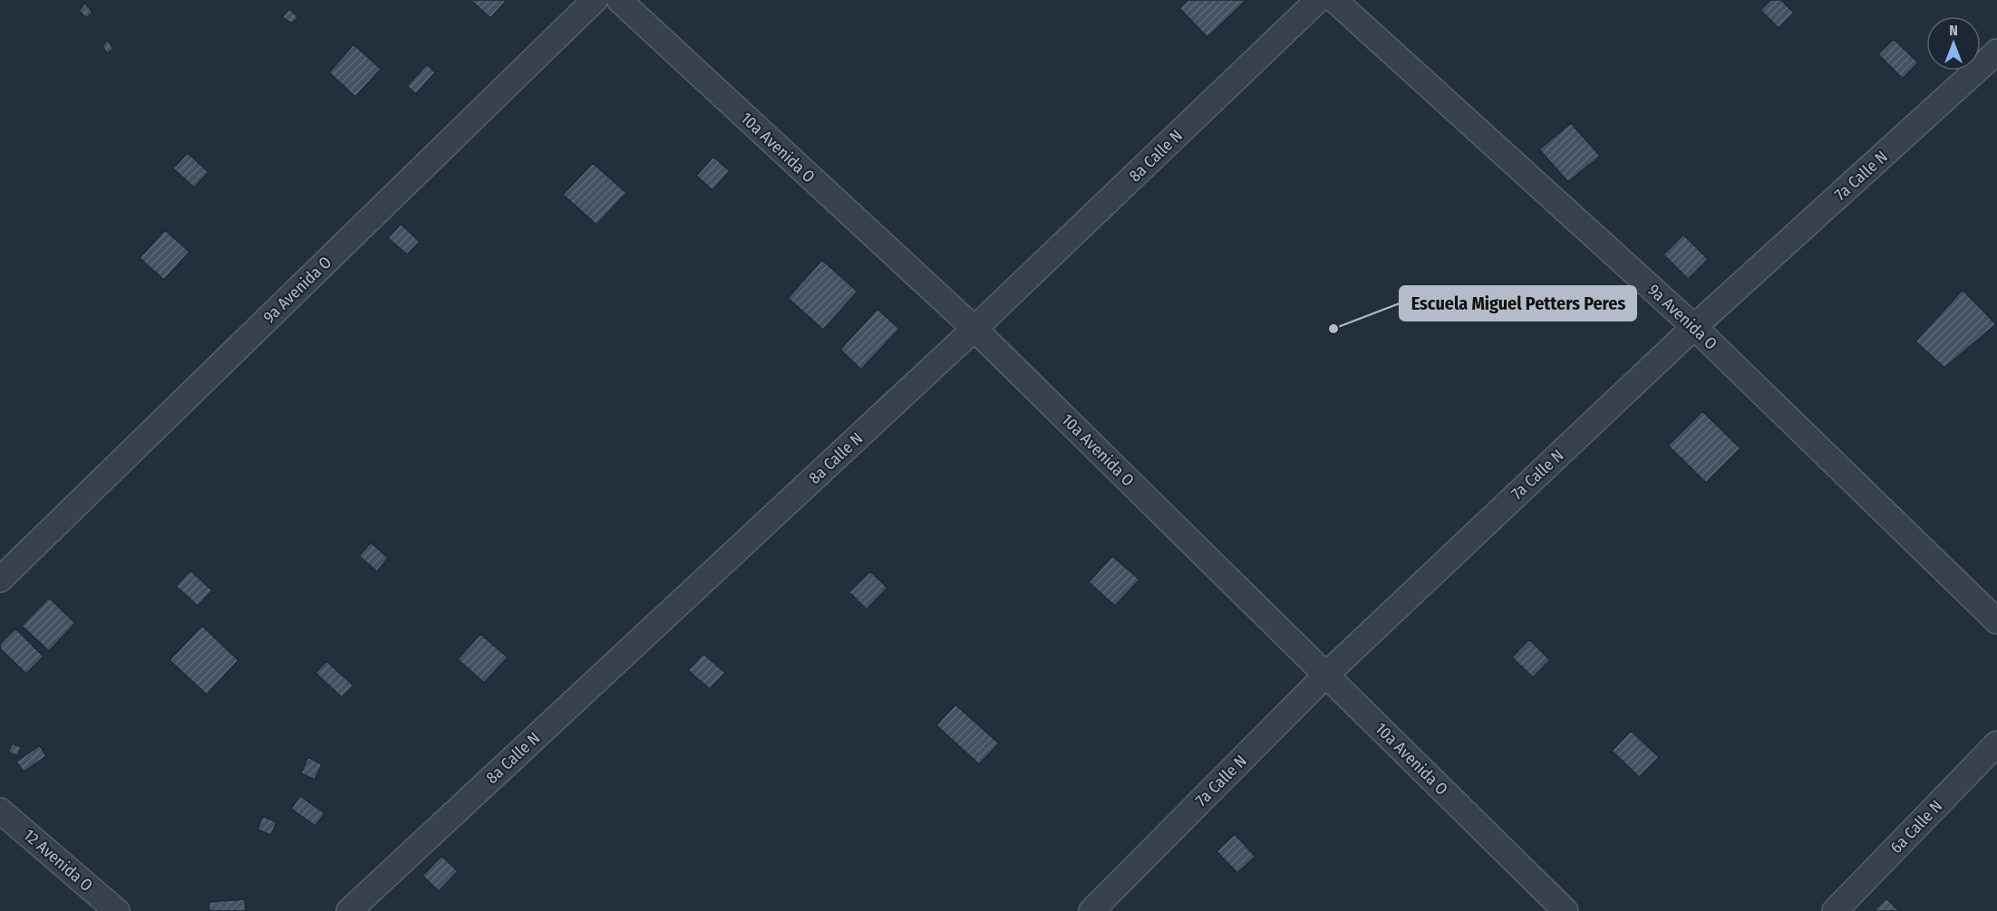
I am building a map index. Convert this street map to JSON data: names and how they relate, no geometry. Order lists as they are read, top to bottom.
{
  "streets": {
    "street": [
      "10a Avenida O",
      "8a Calle N",
      "7a Calle N",
      "9a Avenida O",
      "6a Calle N",
      "12 Avenida O"
    ]
  },
  "crossings": [
    ["10a Avenida O", "8a Calle N"],
    ["10a Avenida O", "7a Calle N"],
    ["7a Calle N", "9a Avenida O"]
  ],
  "places": ["Escuela Miguel Petters Peres"],
  "north": "top"
}
